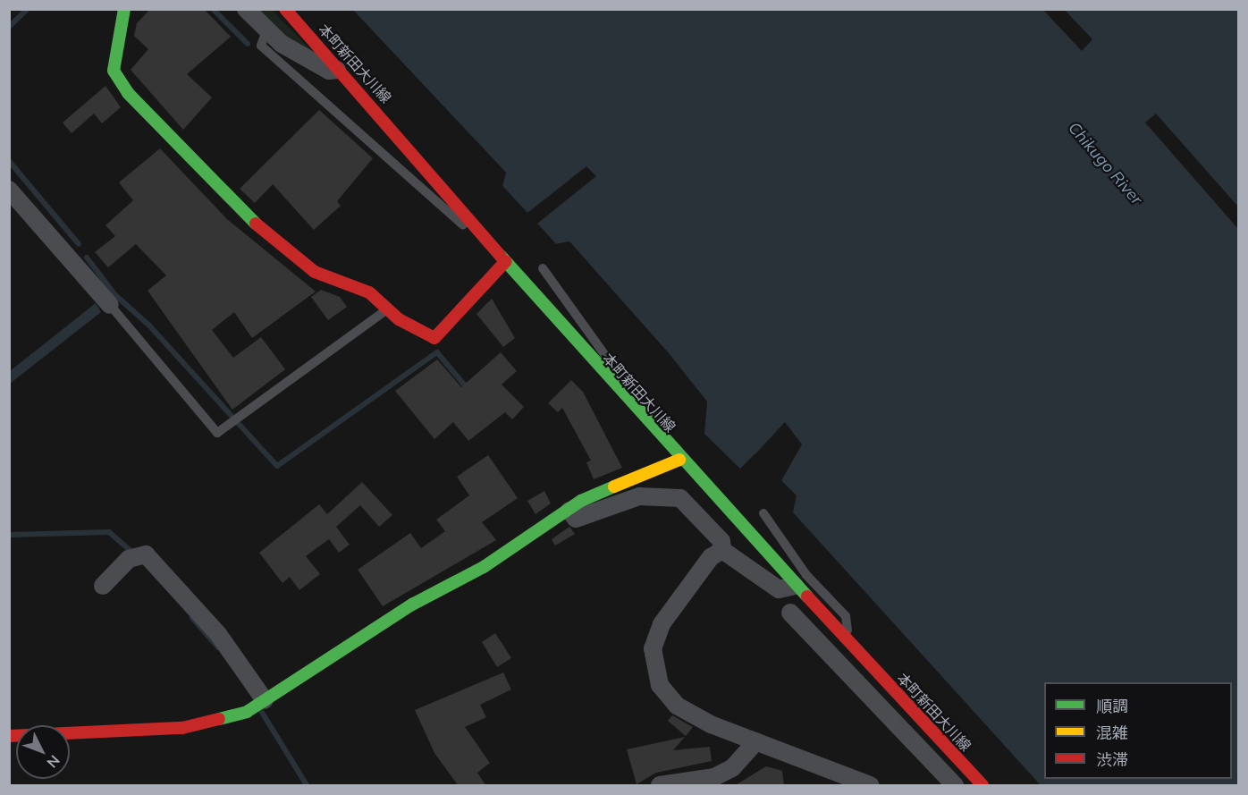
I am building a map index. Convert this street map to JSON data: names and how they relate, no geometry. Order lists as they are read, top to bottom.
{
  "streets": {
    "street": ["本町新田大川線"]
  },
  "water": ["Chikugo River"],
  "legend": ["順調", "混雑", "渋滞"],
  "north": "bottom right"
}
